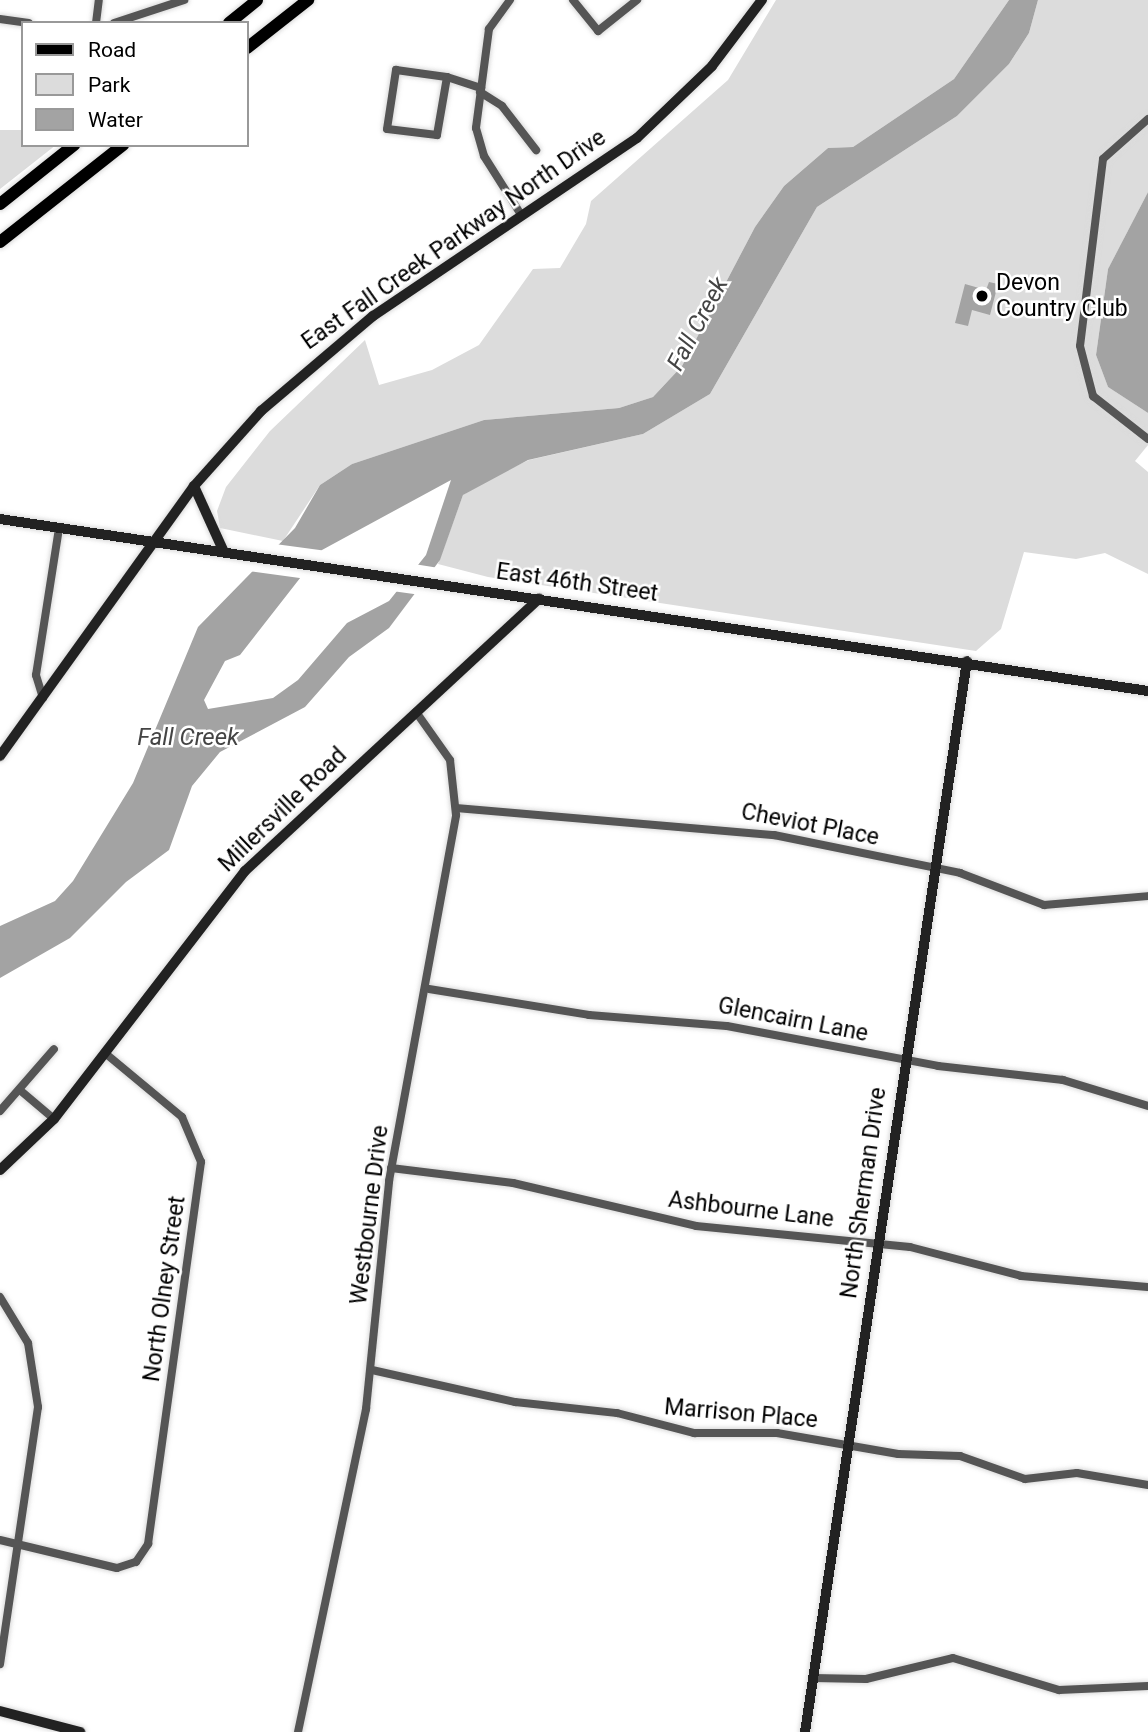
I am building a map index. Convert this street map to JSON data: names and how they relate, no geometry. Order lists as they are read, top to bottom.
{
  "streets": {
    "main road": [
      "East Fall Creek Parkway North Drive",
      "East 46th Street",
      "Millersville Road",
      "North Sherman Drive"
    ],
    "street": [
      "Cheviot Place",
      "Glencairn Lane",
      "Ashbourne Lane",
      "Westbourne Drive",
      "North Olney Street",
      "Marrison Place"
    ]
  },
  "crossings": [
    ["East Fall Creek Parkway North Drive", "East 46th Street"],
    ["East 46th Street", "Millersville Road"],
    ["East 46th Street", "North Sherman Drive"],
    ["Millersville Road", "Westbourne Drive"],
    ["Millersville Road", "North Olney Street"],
    ["Cheviot Place", "North Sherman Drive"],
    ["Cheviot Place", "Westbourne Drive"],
    ["Glencairn Lane", "North Sherman Drive"],
    ["Glencairn Lane", "Westbourne Drive"],
    ["North Sherman Drive", "Ashbourne Lane"],
    ["North Sherman Drive", "Marrison Place"],
    ["Ashbourne Lane", "Westbourne Drive"],
    ["Westbourne Drive", "Marrison Place"]
  ],
  "water": ["Fall Creek"],
  "places": ["Devon Country Club"],
  "legend": ["Road", "Park", "Water"]
}
